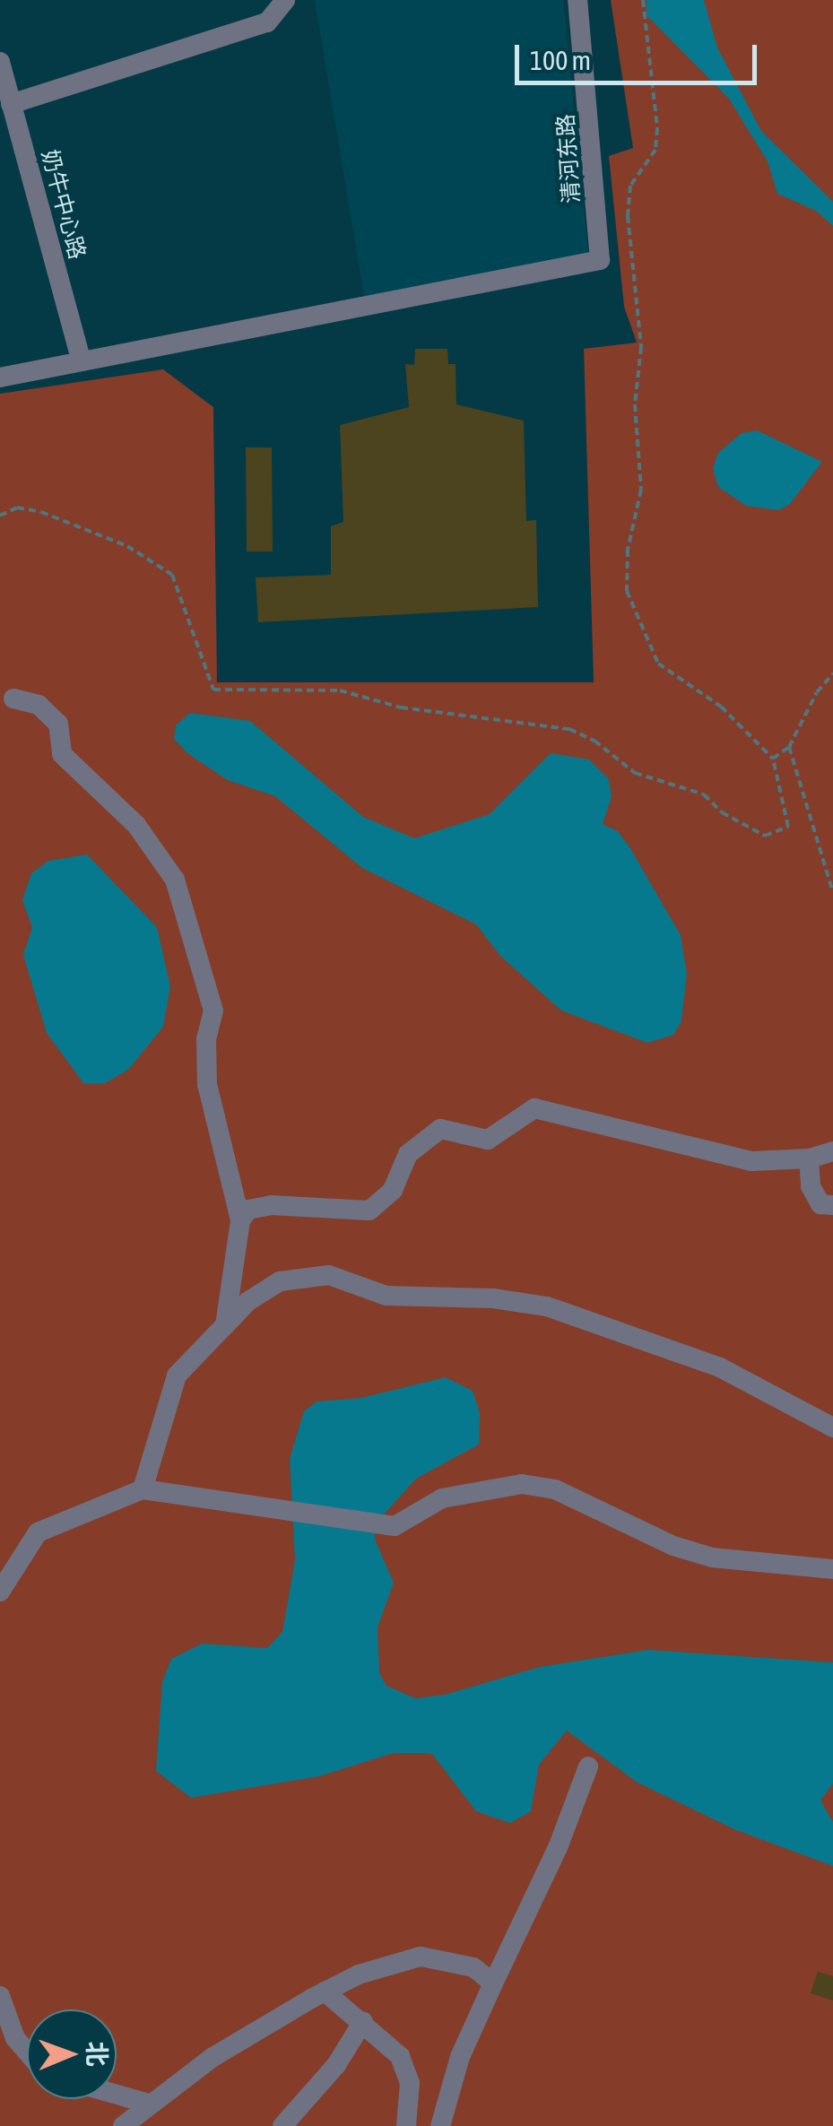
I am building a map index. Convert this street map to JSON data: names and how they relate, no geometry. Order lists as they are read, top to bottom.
{
  "streets": {
    "street": ["清河东路", "奶牛中心路"]
  },
  "crossings": [
    ["清河东路", "奶牛中心路"]
  ],
  "scale_bar": "100 m",
  "north": "right"
}
